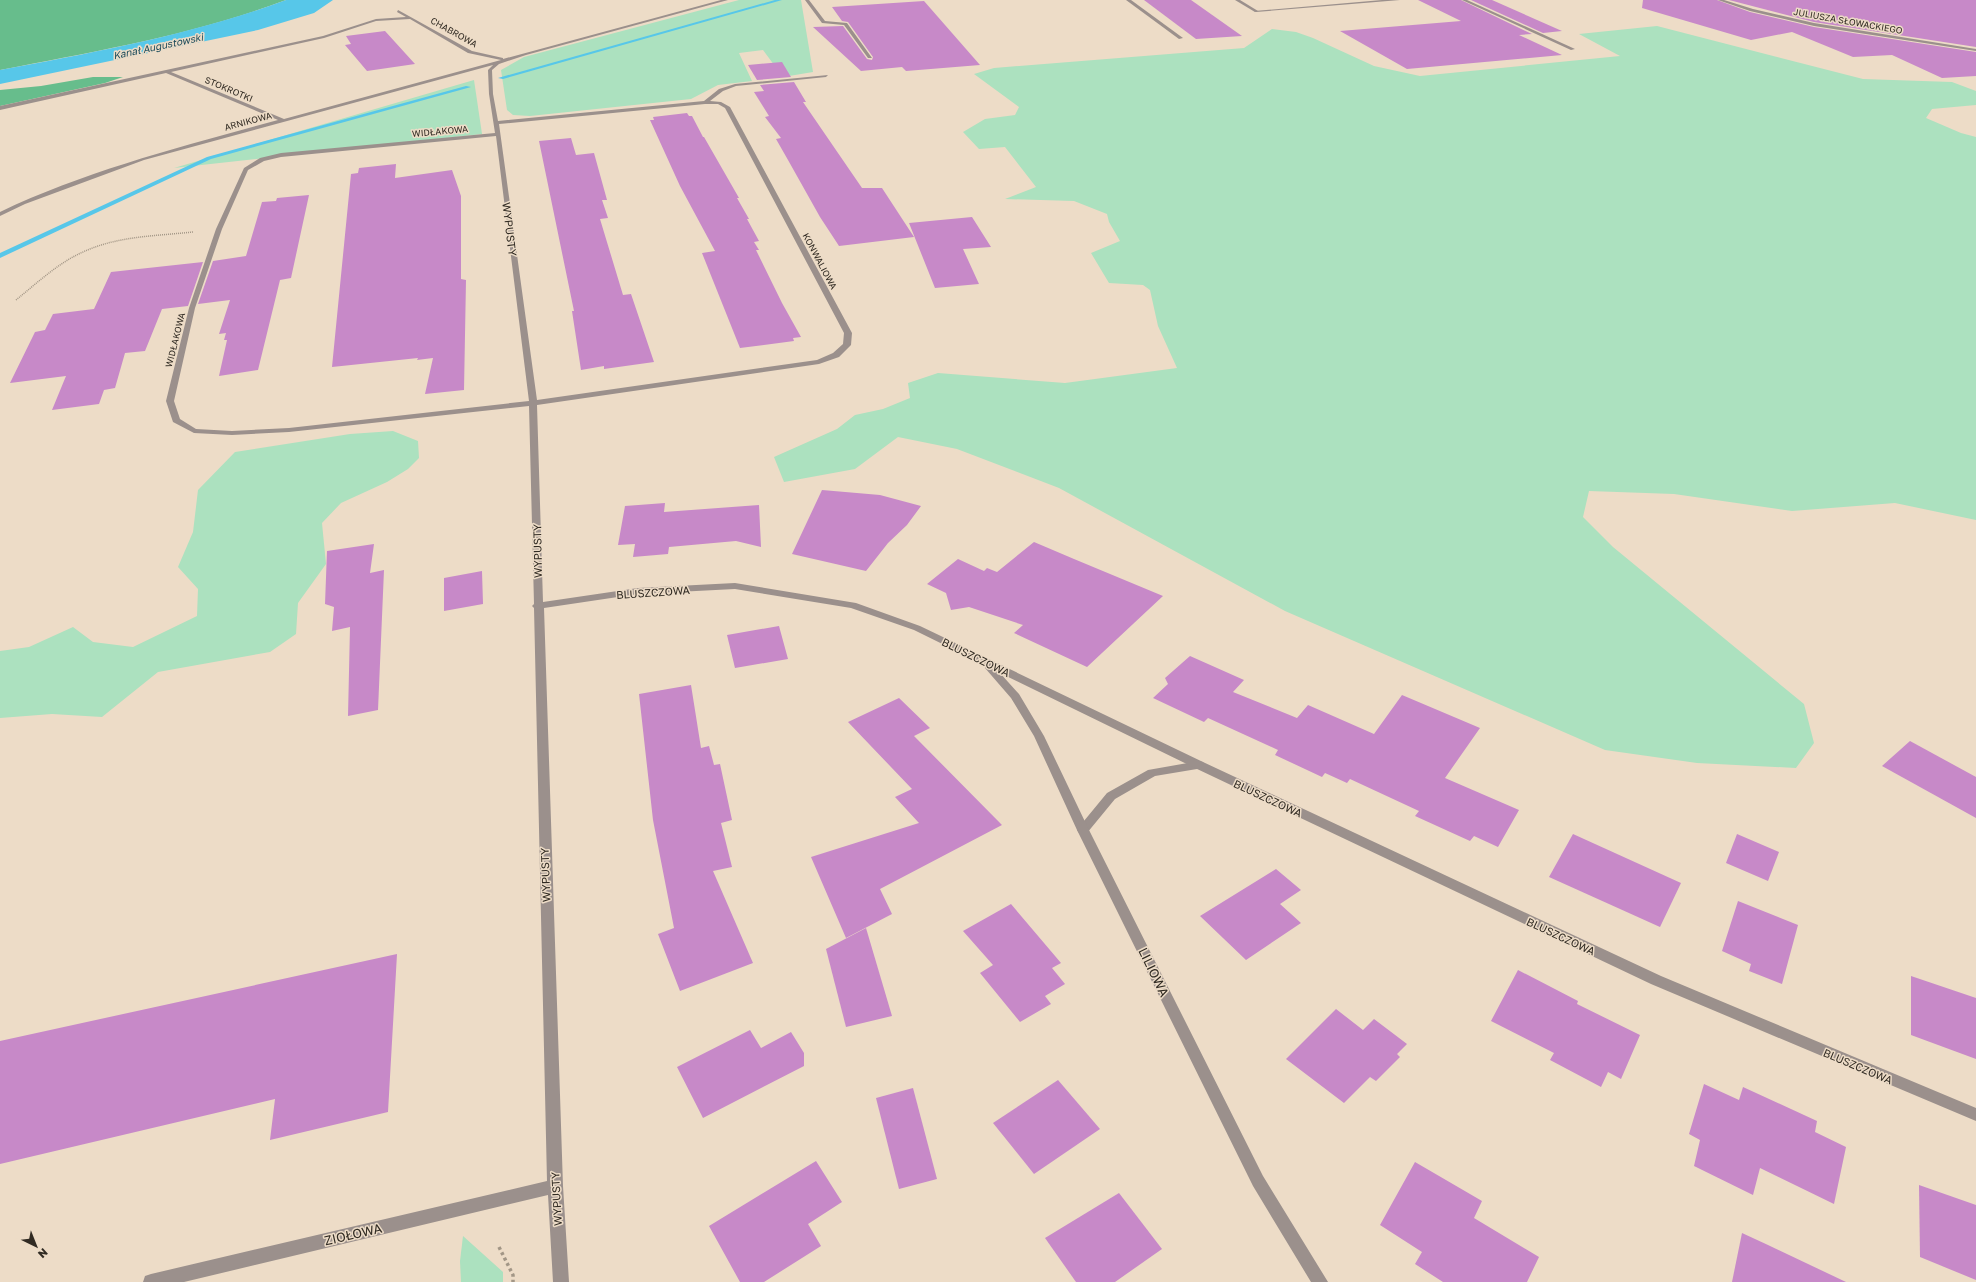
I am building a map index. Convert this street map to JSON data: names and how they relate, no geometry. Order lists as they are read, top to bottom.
{
  "streets": {
    "street": [
      "JULIUSZA SŁOWACKIEGO",
      "CHABROWA",
      "STOKROTKI",
      "ARNIKOWA",
      "WIDŁAKOWA",
      "WYPUSTY",
      "KONWALIOWA",
      "BLUSZCZOWA",
      "LILIOWA",
      "ZIOŁOWA"
    ]
  },
  "crossings": [
    ["CHABROWA", "ARNIKOWA"],
    ["CHABROWA", "WYPUSTY"],
    ["STOKROTKI", "ARNIKOWA"],
    ["ARNIKOWA", "WYPUSTY"],
    ["WIDŁAKOWA", "WYPUSTY"],
    ["WIDŁAKOWA", "KONWALIOWA"],
    ["WYPUSTY", "KONWALIOWA"],
    ["WYPUSTY", "BLUSZCZOWA"],
    ["WYPUSTY", "ZIOŁOWA"],
    ["BLUSZCZOWA", "LILIOWA"]
  ],
  "water": ["Kanał Augustowski"],
  "north": "bottom right"
}
